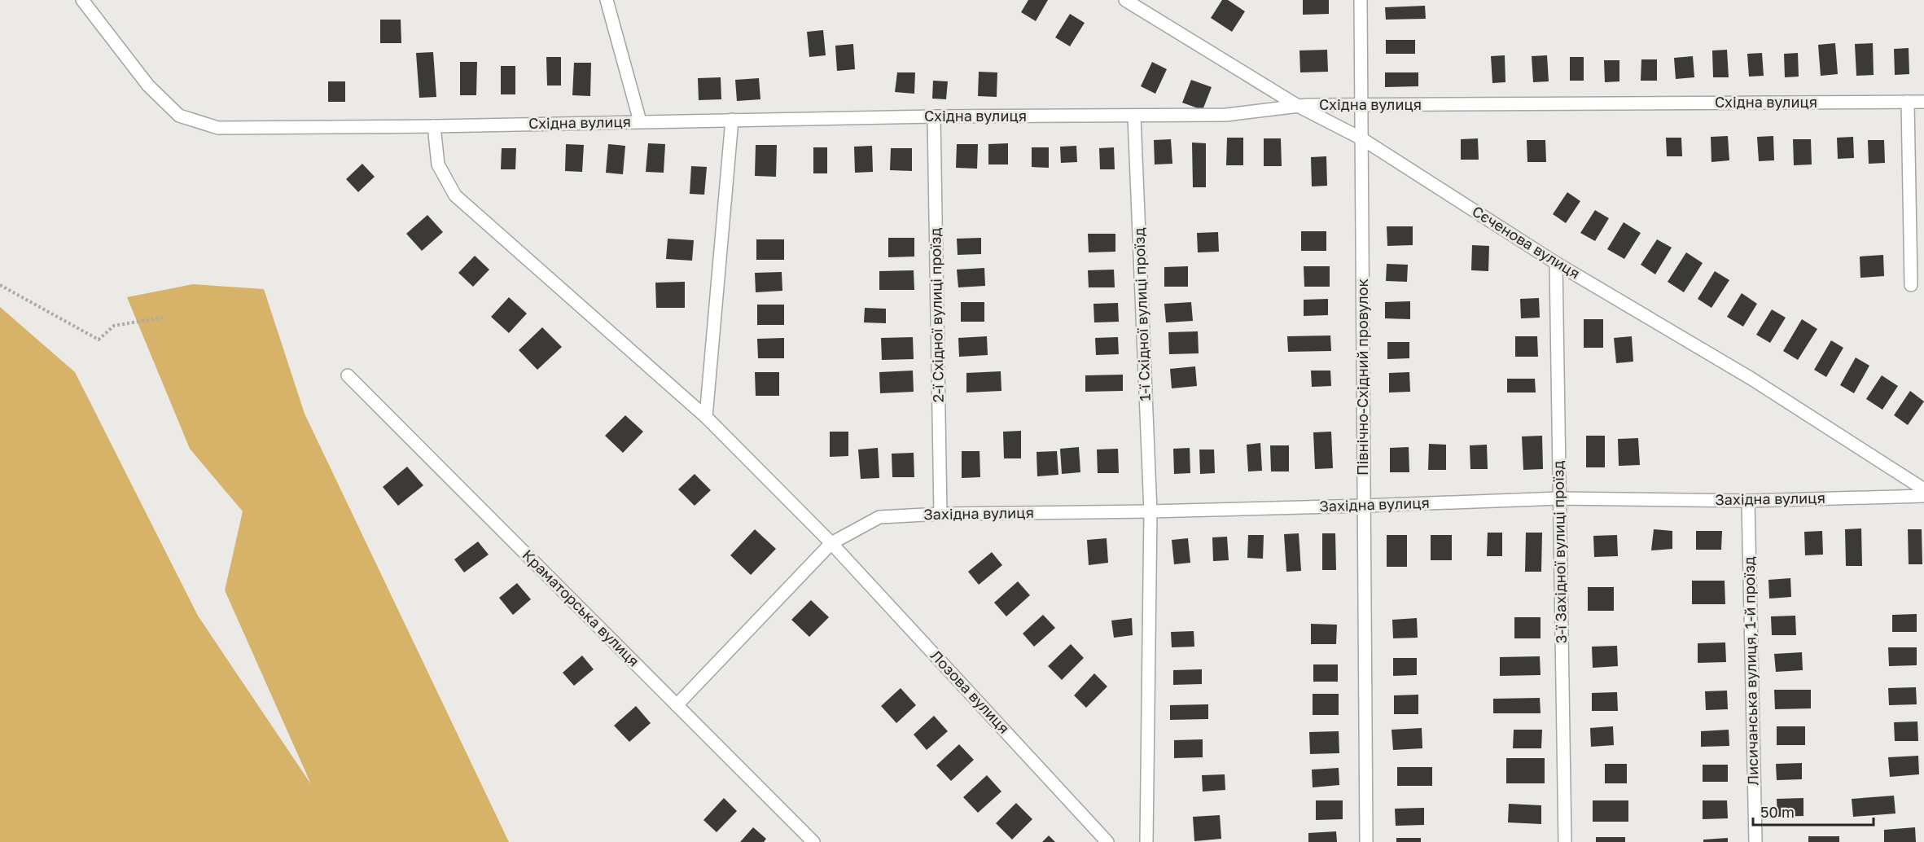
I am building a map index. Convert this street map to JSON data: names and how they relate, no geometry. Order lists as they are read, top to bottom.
{
  "streets": {
    "street": [
      "Східна вулиця",
      "Сєченова вулиця",
      "1-ї Східної вулиці проїзд",
      "2-ї Східної вулиці проїзд",
      "Північно-Східний провулок",
      "Західна вулиця",
      "3-ї Західної вулиці проїзд",
      "Краматорська вулиця",
      "Лисичанська вулиця, 1-й проїзд",
      "Лозова вулиця"
    ]
  },
  "crossings": [
    ["Східна вулиця", "Сєченова вулиця"],
    ["Східна вулиця", "1-ї Східної вулиці проїзд"],
    ["Східна вулиця", "2-ї Східної вулиці проїзд"],
    ["Східна вулиця", "Північно-Східний провулок"],
    ["Східна вулиця", "Лозова вулиця"],
    ["Сєченова вулиця", "Північно-Східний провулок"],
    ["Сєченова вулиця", "3-ї Західної вулиці проїзд"],
    ["1-ї Східної вулиці проїзд", "Західна вулиця"],
    ["2-ї Східної вулиці проїзд", "Західна вулиця"],
    ["Північно-Східний провулок", "Західна вулиця"],
    ["Західна вулиця", "3-ї Західної вулиці проїзд"],
    ["Західна вулиця", "Краматорська вулиця"],
    ["Західна вулиця", "Лисичанська вулиця, 1-й проїзд"],
    ["Західна вулиця", "Лозова вулиця"]
  ],
  "scale_bar": "50 m"
}
